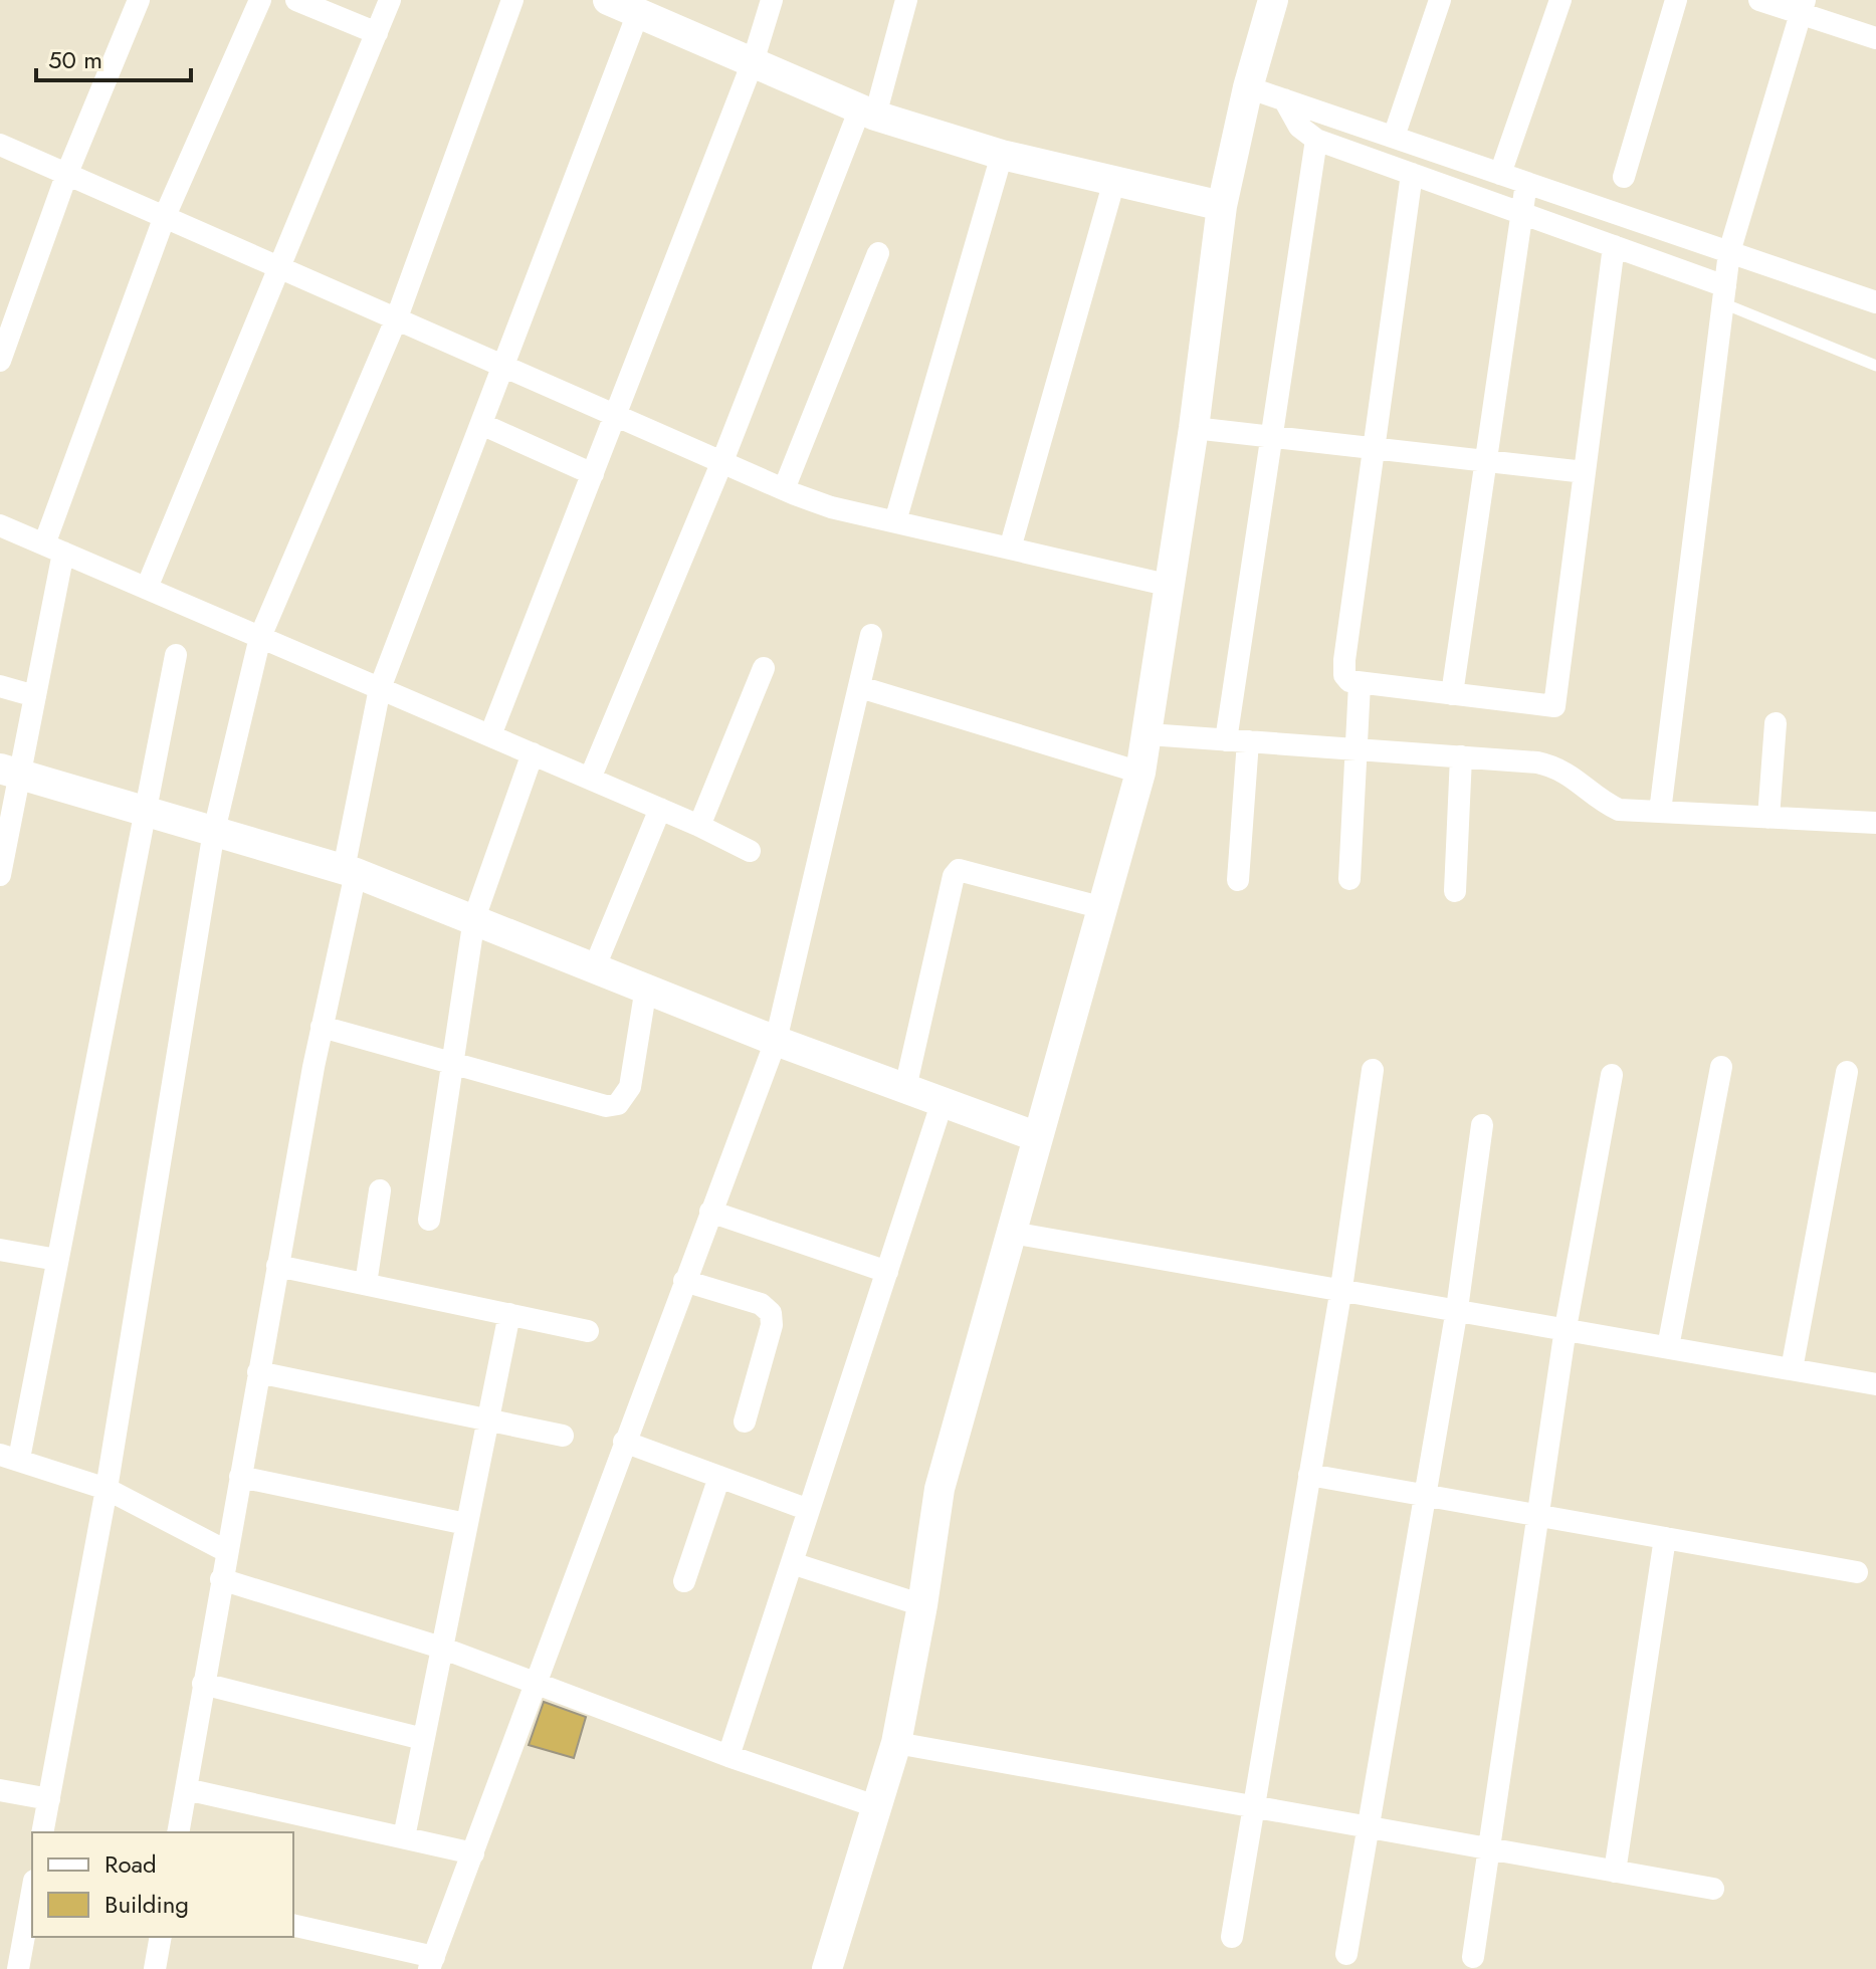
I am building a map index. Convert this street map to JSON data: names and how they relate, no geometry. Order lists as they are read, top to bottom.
{
  "legend": ["Road", "Building"],
  "scale_bar": "50 m"
}
